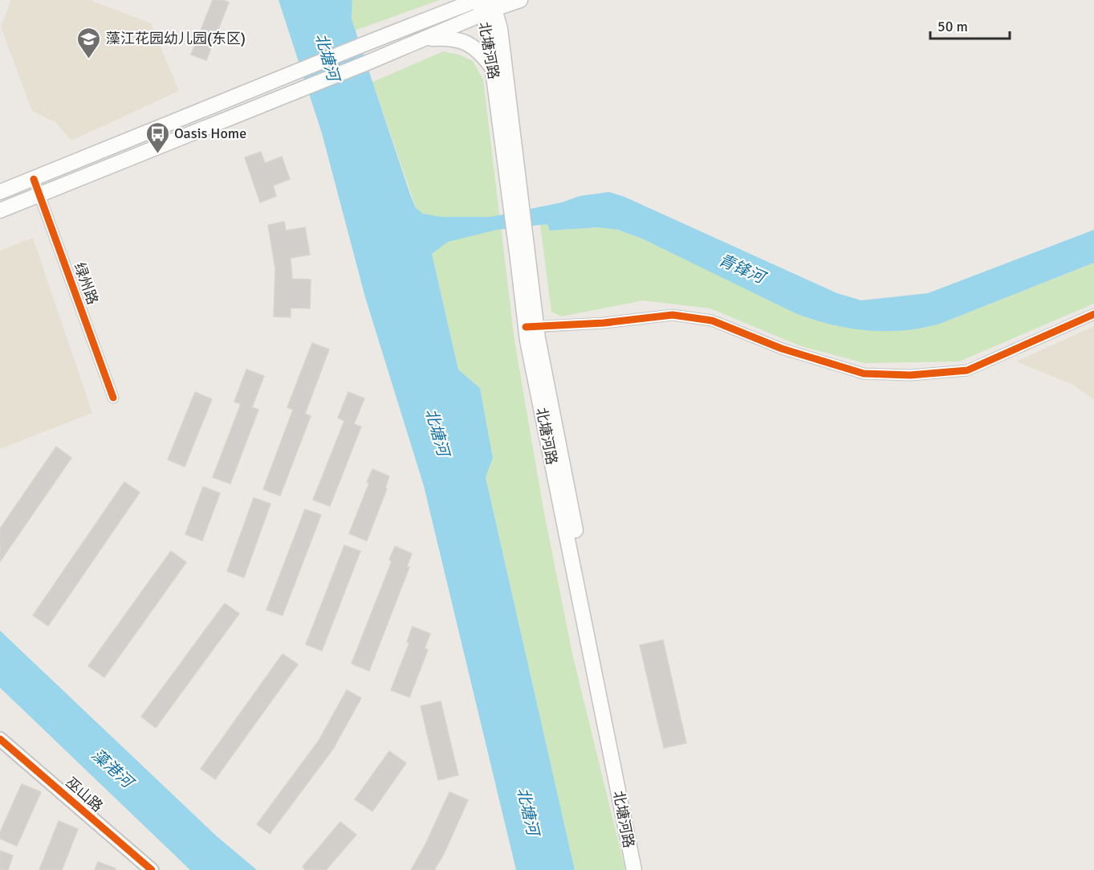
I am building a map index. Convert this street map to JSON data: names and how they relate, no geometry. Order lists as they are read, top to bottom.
{
  "streets": {
    "main road": ["北塘河路"],
    "street": ["绿州路", "巫山路"]
  },
  "water": ["北塘河", "青锋河", "藻港河"],
  "places": {
    "school or university": ["藻江花园幼儿园(东区)"],
    "bus stop": ["Oasis Home"]
  },
  "scale_bar": "50 m"
}
